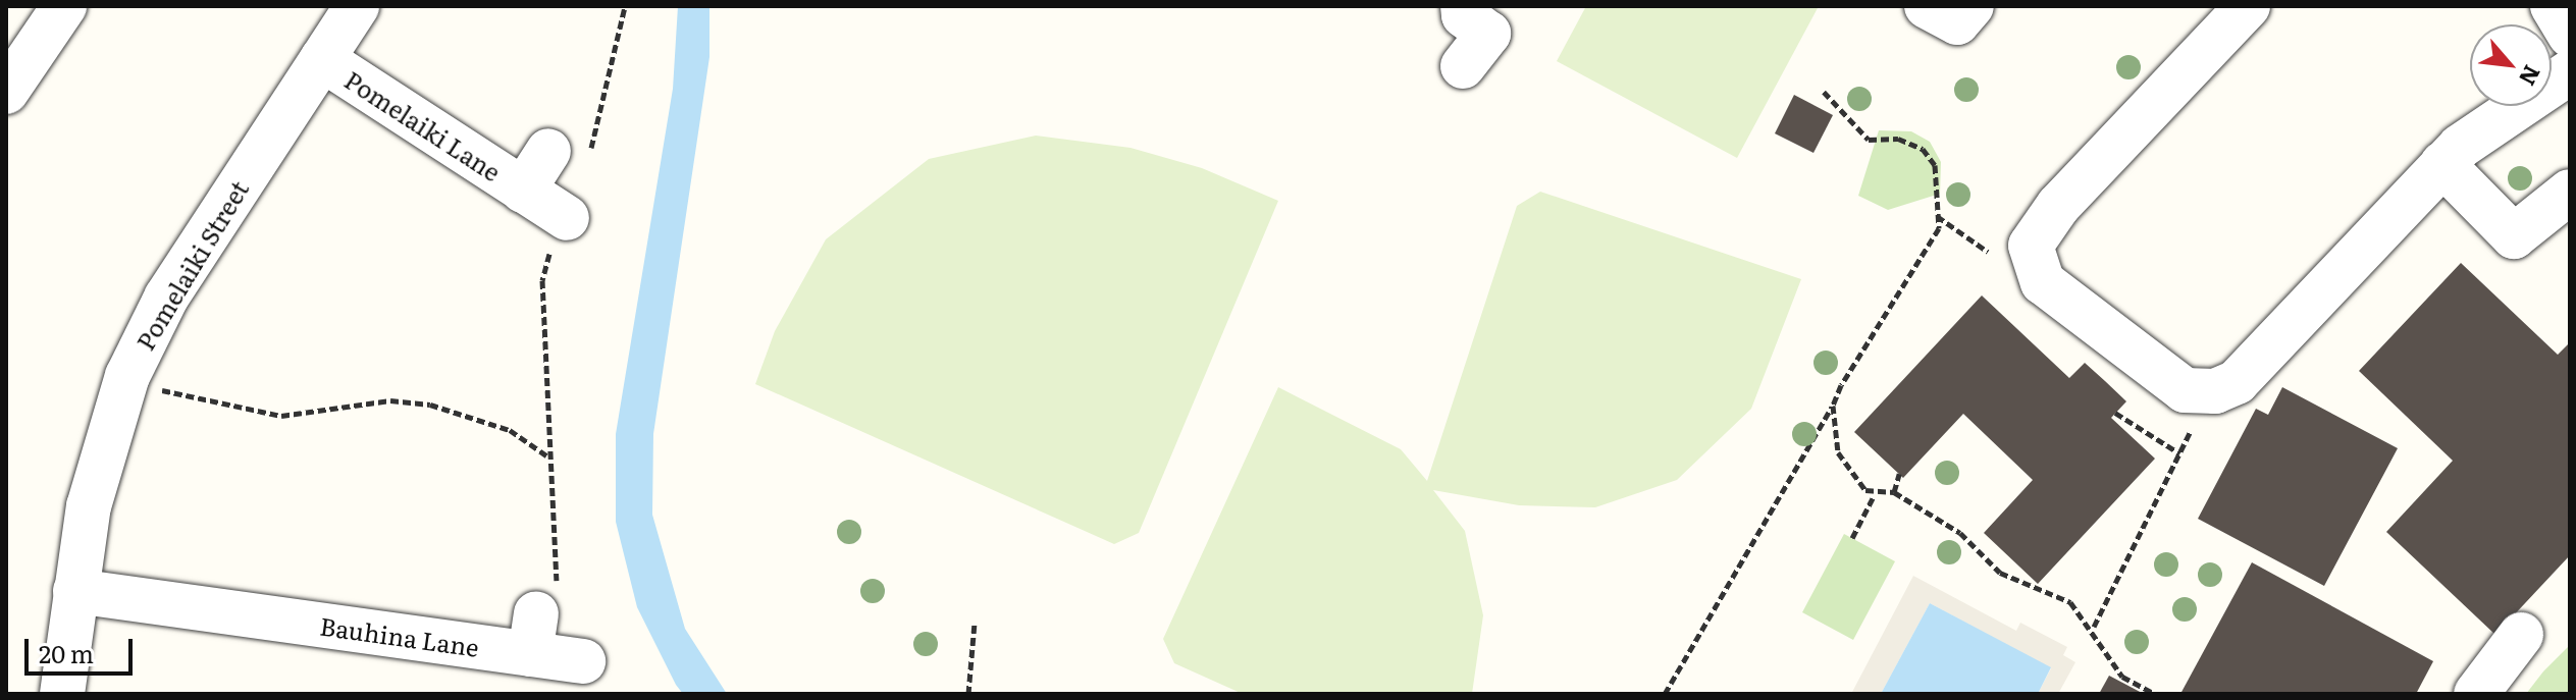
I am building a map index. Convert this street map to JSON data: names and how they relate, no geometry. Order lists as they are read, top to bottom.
{
  "streets": {
    "street": ["Pomelaiki Lane", "Pomelaiki Street", "Bauhina Lane"]
  },
  "crossings": [
    ["Pomelaiki Lane", "Pomelaiki Street"],
    ["Pomelaiki Street", "Bauhina Lane"]
  ],
  "scale_bar": "20 m",
  "north": "bottom right"
}
